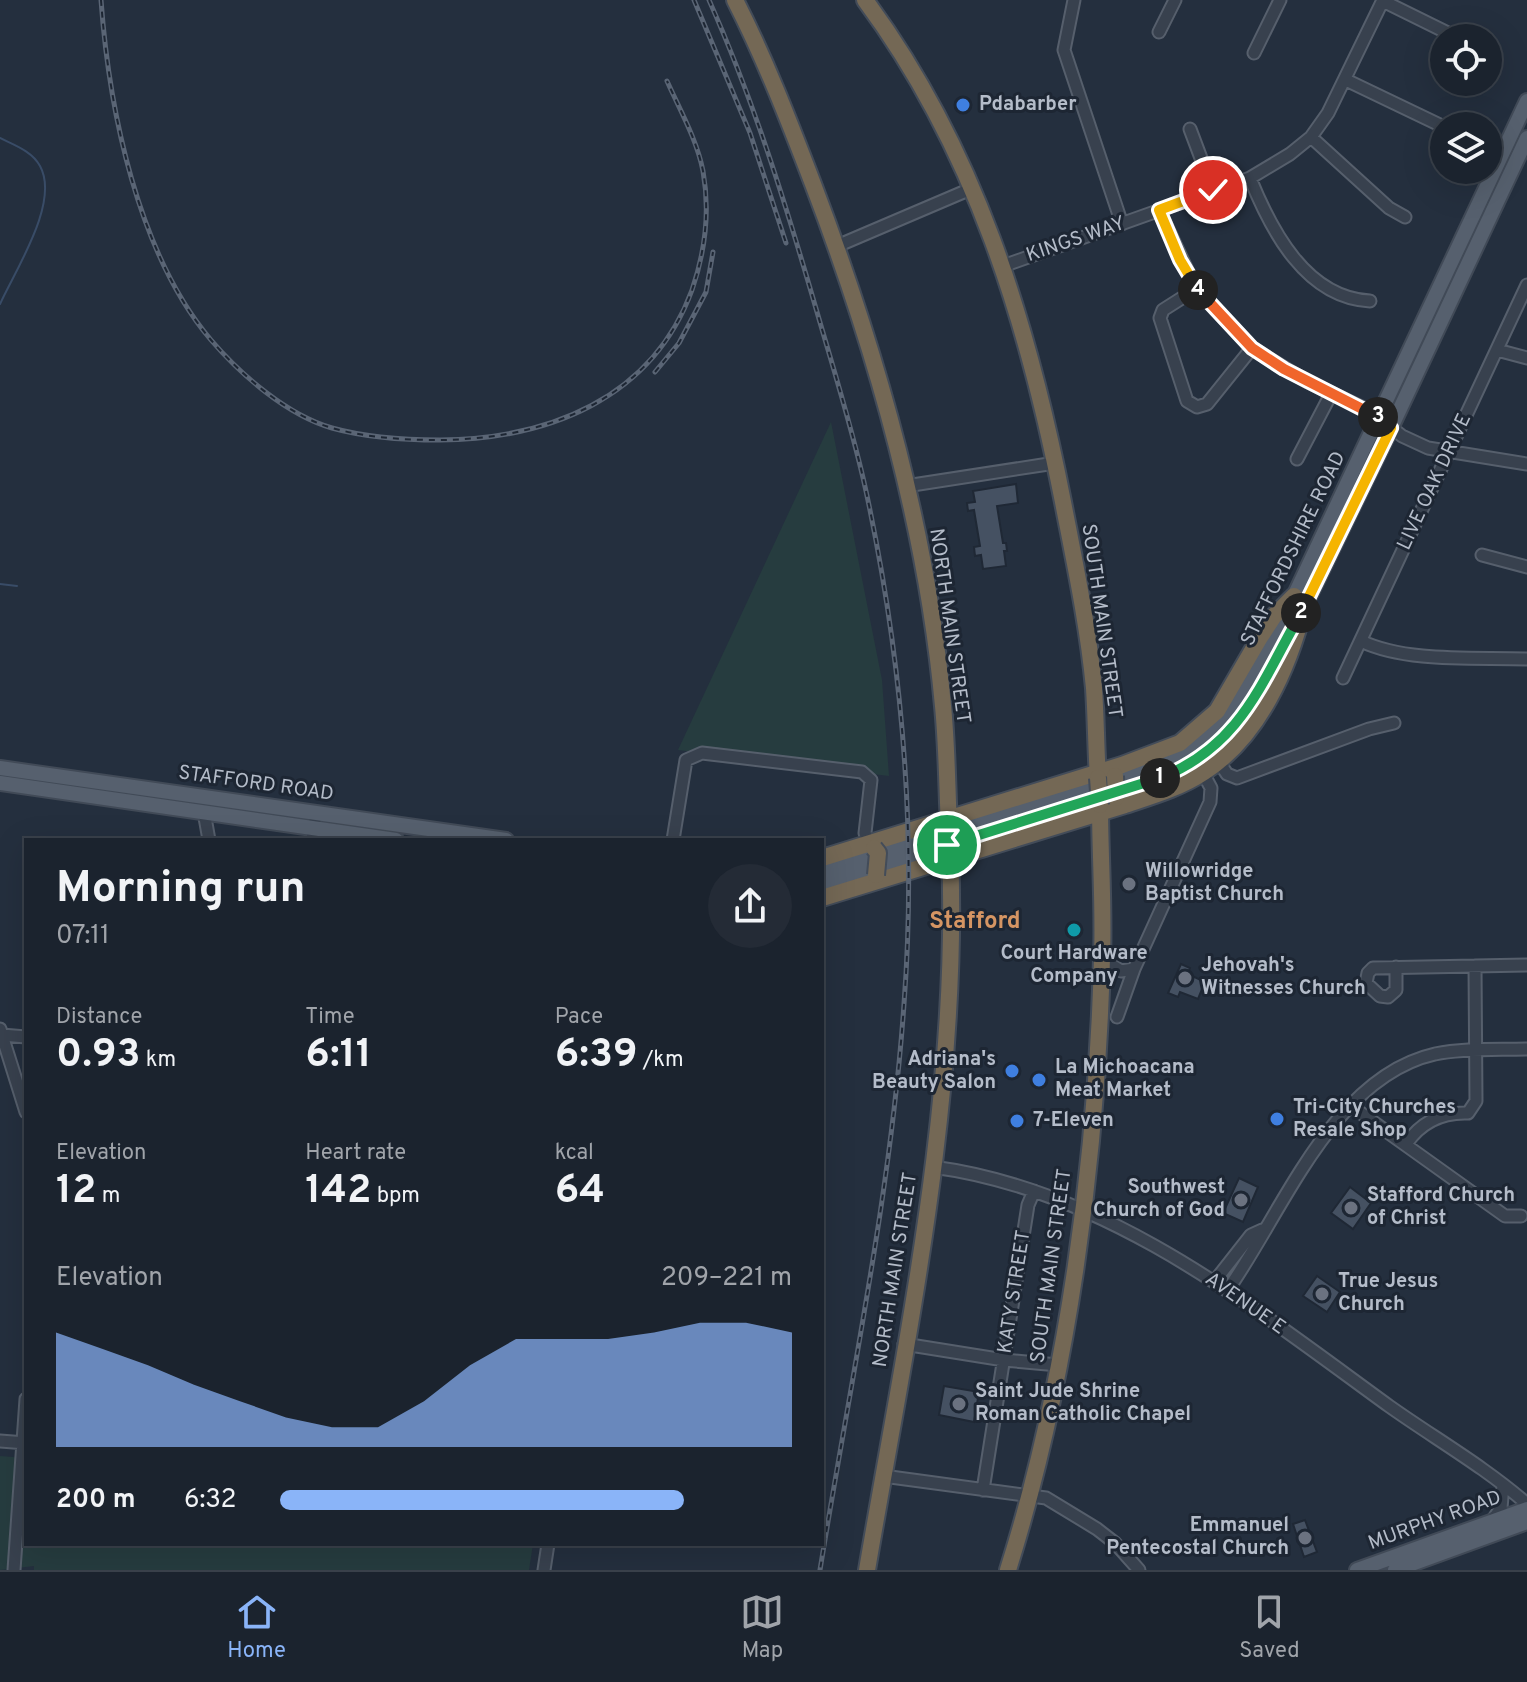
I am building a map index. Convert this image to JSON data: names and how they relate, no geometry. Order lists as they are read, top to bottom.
{
  "streets": {
    "highway": ["SOUTH MAIN STREET", "NORTH MAIN STREET"],
    "main road": ["STAFFORDSHIRE ROAD", "STAFFORD ROAD", "MURPHY ROAD"],
    "street": [
      "KINGS WAY",
      "LIVE OAK DRIVE",
      "KATY STREET",
      "AVENUE E"
    ]
  },
  "crossings": [
    ["KINGS WAY", "SOUTH MAIN STREET"],
    ["SOUTH MAIN STREET", "AVENUE E"],
    ["NORTH MAIN STREET", "AVENUE E"],
    ["KATY STREET", "AVENUE E"],
    ["AVENUE E", "MURPHY ROAD"]
  ],
  "districts": ["Stafford"],
  "places": [
    "Pdabarber",
    "Willowridge Baptist Church",
    "Court Hardware Company",
    "Jehovah's Witnesses Church",
    "Adriana's Beauty Salon",
    "La Michoacana Meat Market",
    "Tri-City Churches Resale Shop",
    "7-Eleven",
    "Southwest Church of God",
    "Stafford Church of Christ",
    "True Jesus Church",
    "Saint Jude Shrine Roman Catholic Chapel",
    "Emmanuel Pentecostal Church"
  ],
  "page": {
    "pins": [
      "4",
      "3",
      "2",
      "1"
    ],
    "heading": ["Morning run", "07:11"],
    "stats": [
      ["Distance", "0.93 km"],
      ["Time", "6:11"],
      ["Pace", "6:39 /km"],
      ["Elevation", "12 m"],
      ["Heart rate", "142 bpm"],
      ["kcal", "64"]
    ],
    "chart": ["Elevation", "209–221 m"],
    "list": [
      {
        "name": "200 m",
        "note": "6:32"
      }
    ],
    "tabs": ["Home", "Map", "Saved"]
  }
}
